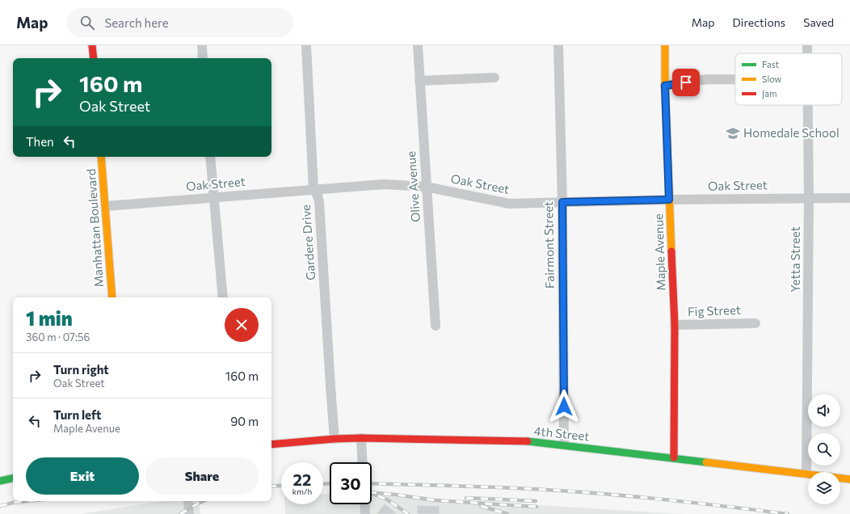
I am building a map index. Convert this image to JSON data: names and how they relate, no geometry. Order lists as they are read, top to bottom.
{
  "streets": {
    "main road": ["Manhattan Boulevard", "Maple Avenue", "4th Street"],
    "street": [
      "Oak Street",
      "Olive Avenue",
      "Gardere Drive",
      "Fairmont Street",
      "Yetta Street",
      "Fig Street"
    ]
  },
  "crossings": [
    ["Oak Street", "Olive Avenue"],
    ["Oak Street", "Manhattan Boulevard"],
    ["Oak Street", "Gardere Drive"],
    ["Oak Street", "Fairmont Street"],
    ["Oak Street", "Maple Avenue"],
    ["Oak Street", "Yetta Street"],
    ["Gardere Drive", "4th Street"],
    ["Fairmont Street", "4th Street"],
    ["Maple Avenue", "Fig Street"],
    ["Maple Avenue", "4th Street"],
    ["Yetta Street", "4th Street"]
  ],
  "places": {
    "school or university": ["Homedale School"]
  },
  "legend": ["Fast", "Slow", "Jam"],
  "page": {
    "header": "Map",
    "search": "Search here",
    "nav": ["Map", "Directions", "Saved"],
    "turn": ["160 m", "Oak Street"],
    "then": "Then",
    "heading": ["1 min", "360 m · 07:56"],
    "list": [
      {
        "name": "Turn right",
        "note": "Oak Street",
        "value": "160 m"
      },
      {
        "name": "Turn left",
        "note": "Maple Avenue",
        "value": "90 m"
      }
    ],
    "buttons": ["Exit", "Share"],
    "speed": "22 km/h",
    "limit": "30"
  }
}
